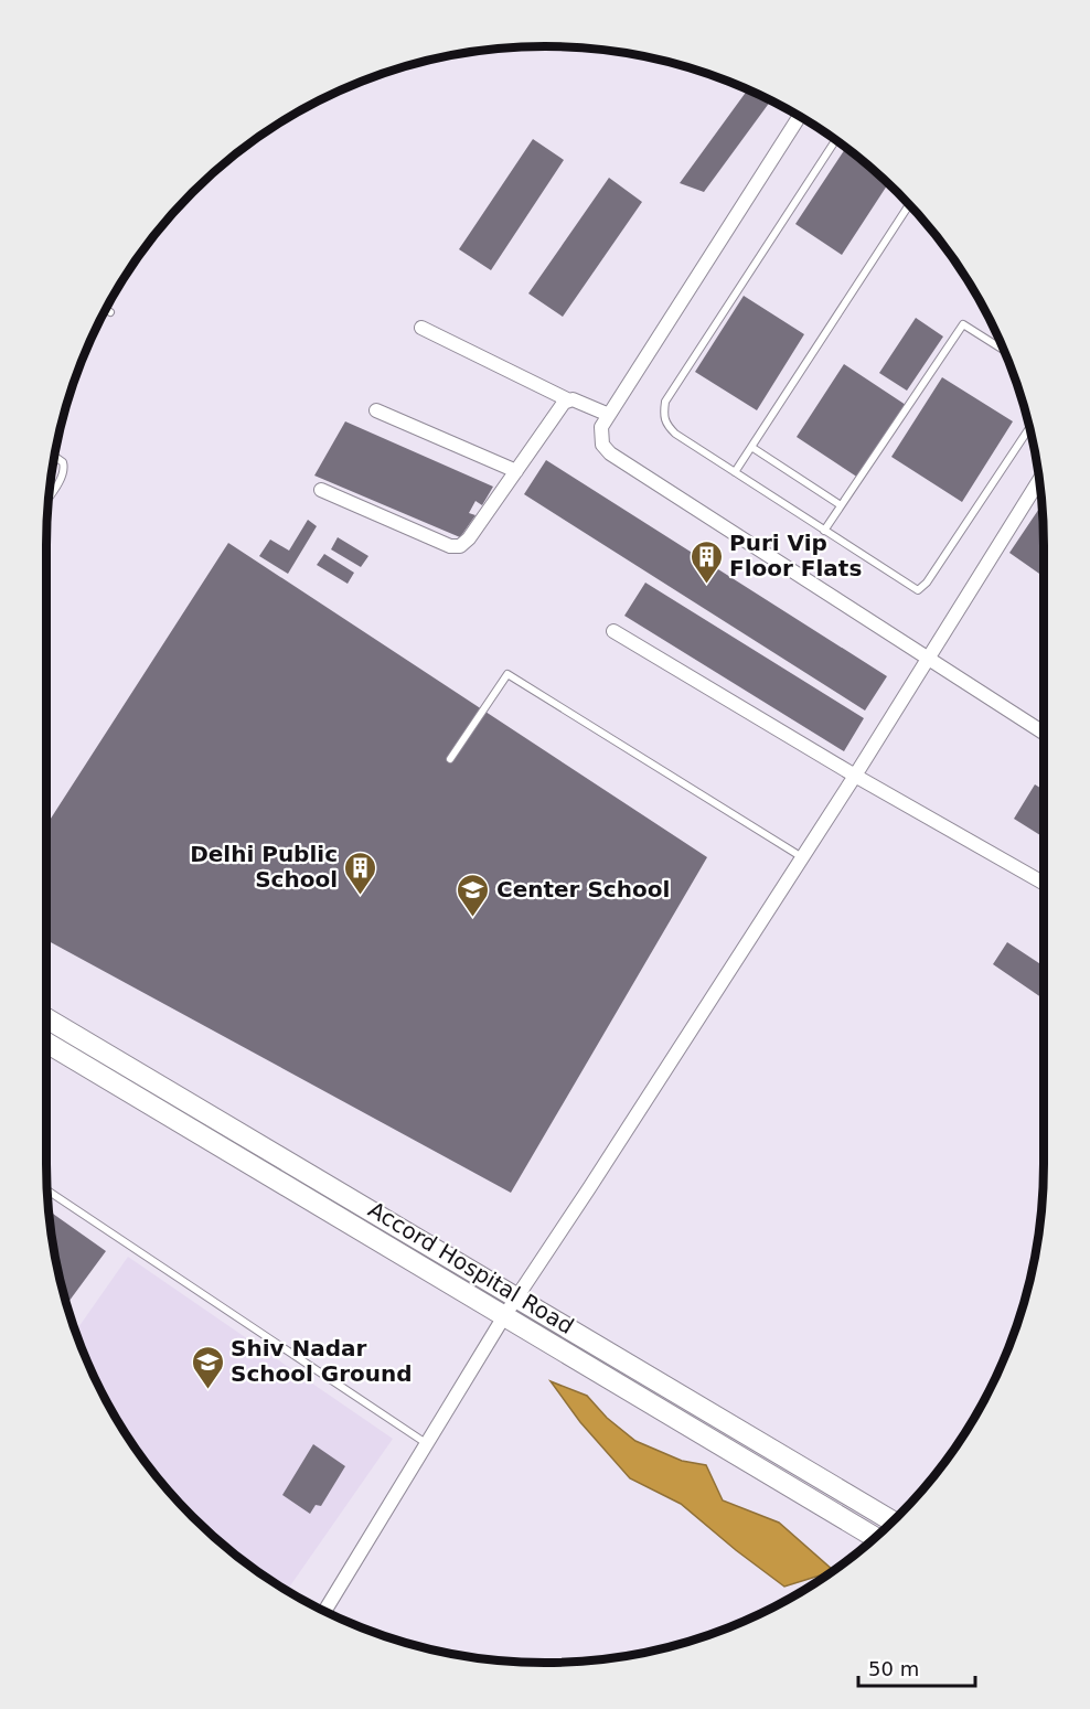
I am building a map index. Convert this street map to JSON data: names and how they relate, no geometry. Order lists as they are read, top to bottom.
{
  "streets": {
    "street": ["Accord Hospital Road"]
  },
  "places": {
    "building": ["Puri Vip Floor Flats", "Delhi Public School"],
    "school or university": ["Center School", "Shiv Nadar School Ground"]
  },
  "scale_bar": "50 m"
}
